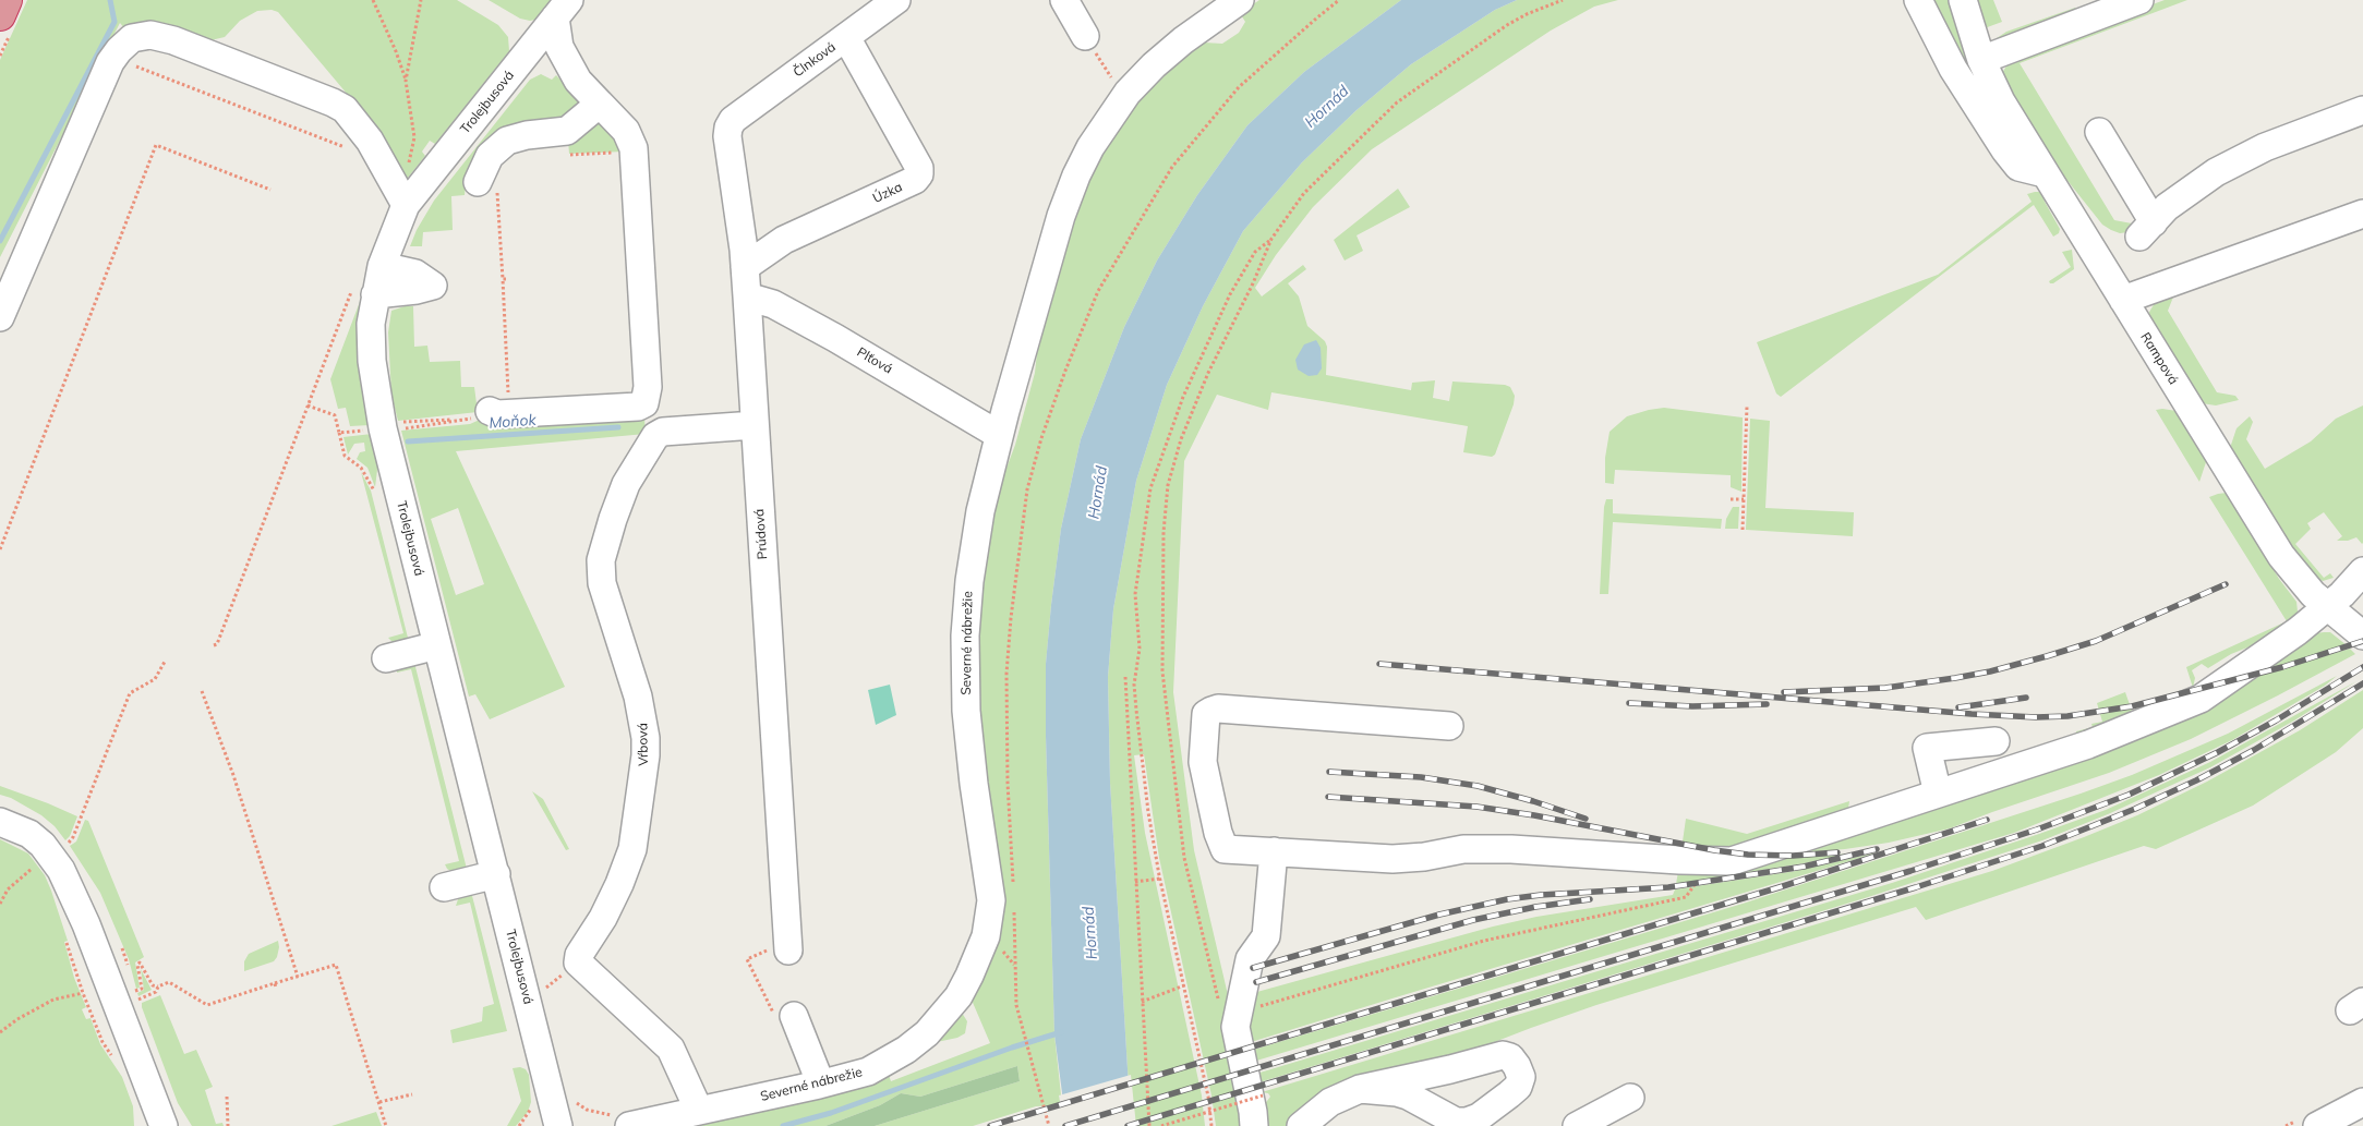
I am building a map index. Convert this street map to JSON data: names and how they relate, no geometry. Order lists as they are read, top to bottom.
{
  "streets": {
    "street": [
      "Člnková",
      "Trolejbusová",
      "Úzka",
      "Rampová",
      "Plťová",
      "Prúdová",
      "Severné nábrežie",
      "Vŕbová"
    ]
  },
  "crossings": [
    ["Člnková", "Úzka"],
    ["Člnková", "Prúdová"],
    ["Úzka", "Prúdová"],
    ["Plťová", "Prúdová"],
    ["Plťová", "Severné nábrežie"],
    ["Prúdová", "Vŕbová"],
    ["Severné nábrežie", "Vŕbová"]
  ],
  "water": ["Hornád", "Moňok"]
}
